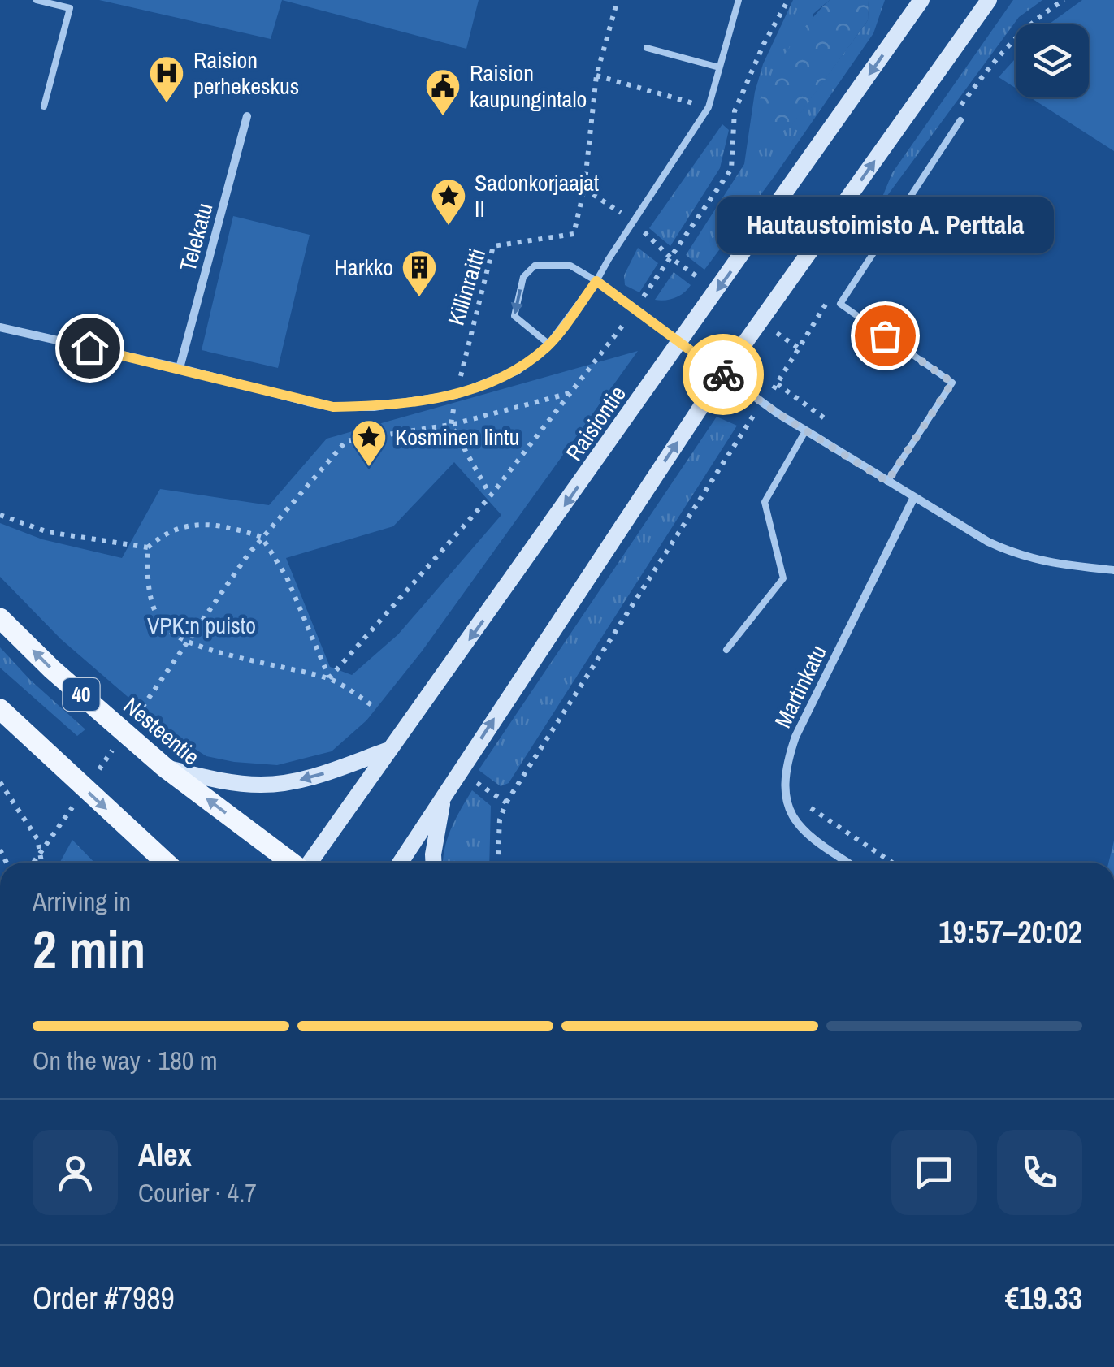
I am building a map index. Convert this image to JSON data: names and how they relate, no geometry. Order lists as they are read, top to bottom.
{
  "streets": {
    "main road": ["Raisiontie", "40", "Nesteentie"],
    "street": ["Telekatu", "Martinkatu"],
    "path": ["Killinraitti"]
  },
  "parks": ["VPK:n puisto"],
  "places": {
    "hospital": ["Raision perhekeskus"],
    "public building": ["Raision kaupungintalo"],
    "place": ["Sadonkorjaajat II", "Kosminen lintu"],
    "building": ["Harkko"],
    "other": ["Hautaustoimisto A. Perttala"]
  },
  "page": {
    "bubble": "Hautaustoimisto A. Perttala",
    "heading": ["2 min", "Arriving in", "19:57–20:02"],
    "panel": [
      "Alex",
      "Courier · 4.7",
      "Order #7989",
      "€19.33"
    ],
    "bar": "On the way · 180 m"
  }
}
